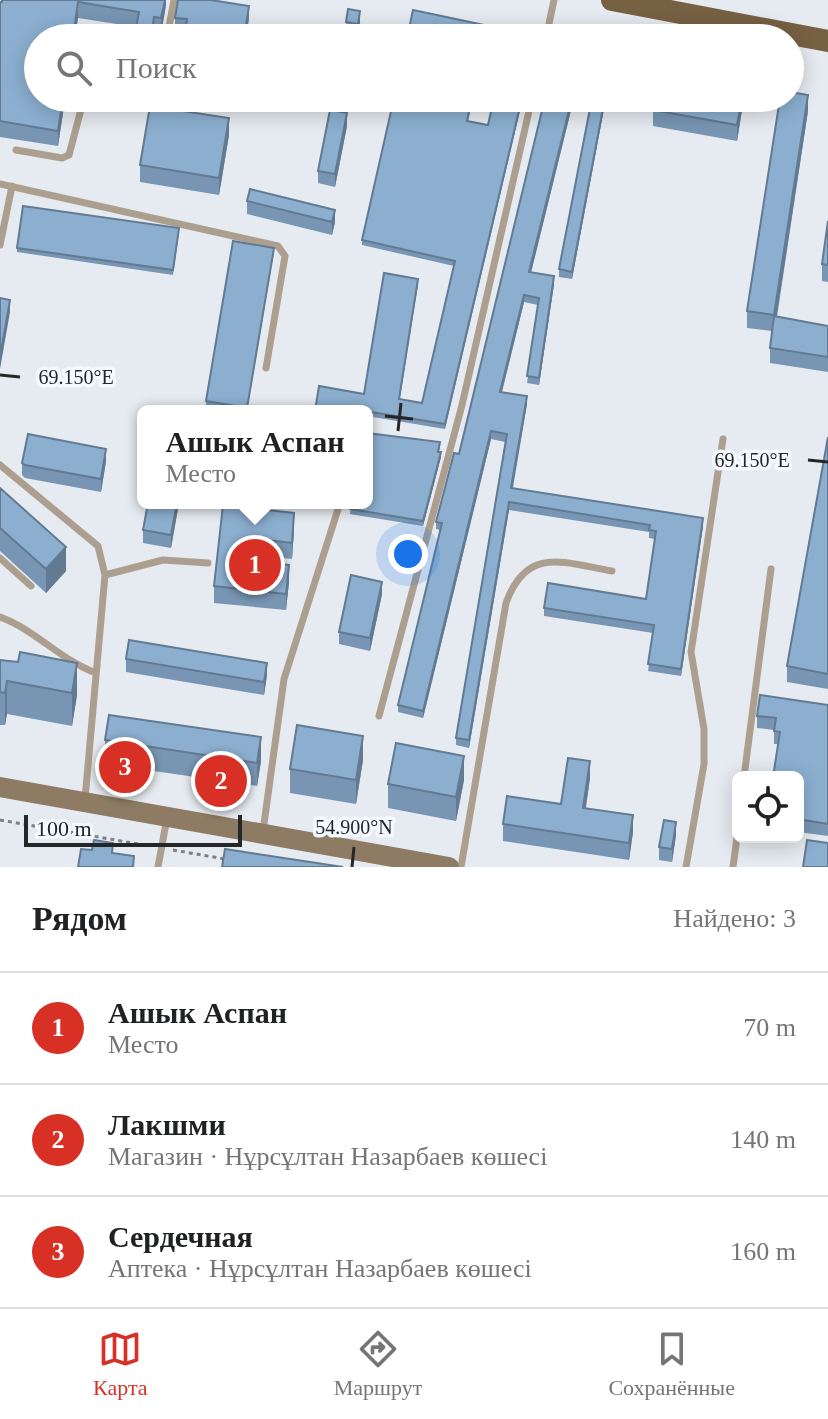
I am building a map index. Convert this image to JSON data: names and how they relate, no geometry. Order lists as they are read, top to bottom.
{
  "scale_bar": "100 m",
  "page": {
    "search": "Поиск",
    "popup": ["Ашык Аспан", "Место"],
    "pins": ["1", "3", "2"],
    "scale": "100 m",
    "heading": ["Рядом", "Найдено: 3"],
    "list": [
      {
        "mark": "1",
        "name": "Ашык Аспан",
        "note": "Место",
        "value": "70 m"
      },
      {
        "mark": "2",
        "name": "Лакшми",
        "note": "Магазин · Нұрсұлтан Назарбаев көшесі",
        "value": "140 m"
      },
      {
        "mark": "3",
        "name": "Сердечная",
        "note": "Аптека · Нұрсұлтан Назарбаев көшесі",
        "value": "160 m"
      }
    ],
    "nav": ["Карта", "Маршрут", "Сохранённые"]
  },
  "coordinates": ["69.150°E", "54.900°N"]
}
